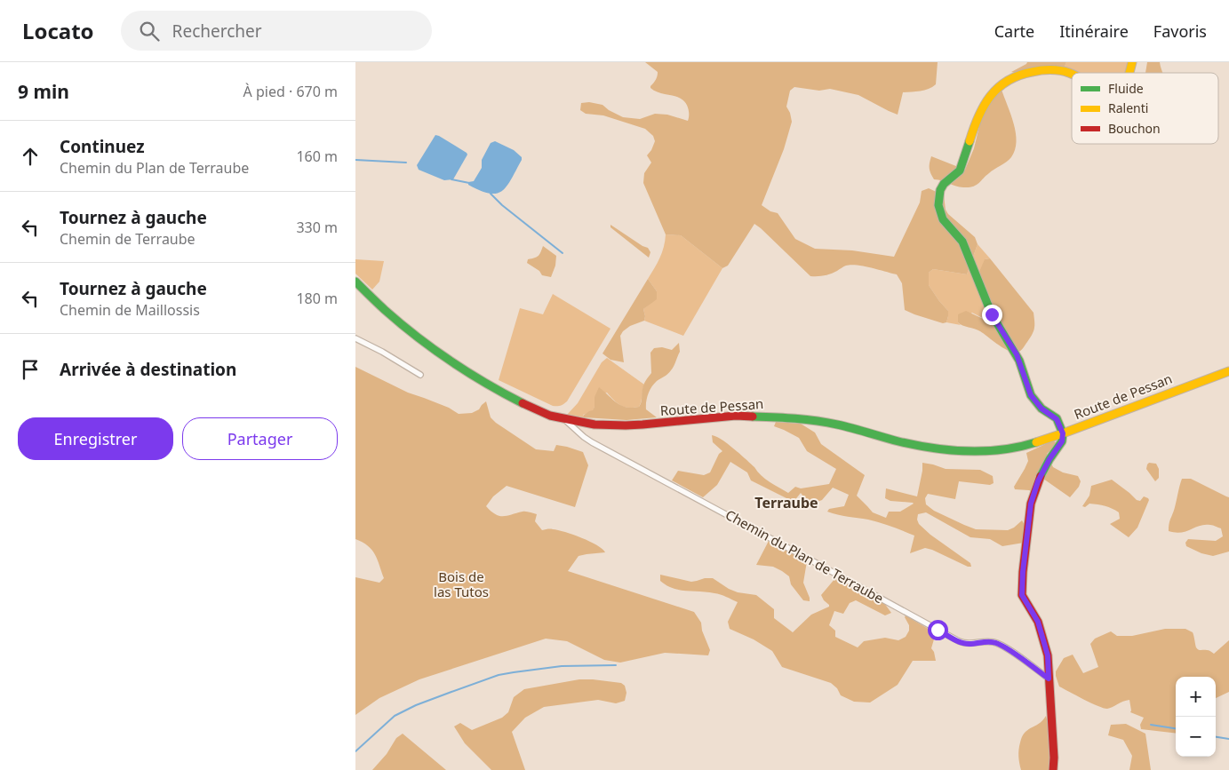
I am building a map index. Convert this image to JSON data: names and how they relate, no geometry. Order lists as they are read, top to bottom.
{
  "streets": {
    "main road": ["Route de Pessan"],
    "street": ["Chemin du Plan de Terraube"]
  },
  "crossings": [
    ["Route de Pessan", "Chemin du Plan de Terraube"]
  ],
  "districts": ["Terraube"],
  "parks": ["Bois de las Tutos"],
  "legend": ["Fluide", "Ralenti", "Bouchon"],
  "page": {
    "header": "Locato",
    "search": "Rechercher",
    "nav": ["Carte", "Itinéraire", "Favoris"],
    "heading": ["9 min", "À pied · 670 m"],
    "list": [
      ["Continuez", "Chemin du Plan de Terraube", "160 m"],
      ["Tournez à gauche", "Chemin de Terraube", "330 m"],
      ["Tournez à gauche", "Chemin de Maillossis", "180 m"],
      "Arrivée à destination"
    ],
    "buttons": ["Enregistrer", "Partager"],
    "map_buttons": ["+", "−"]
  }
}
